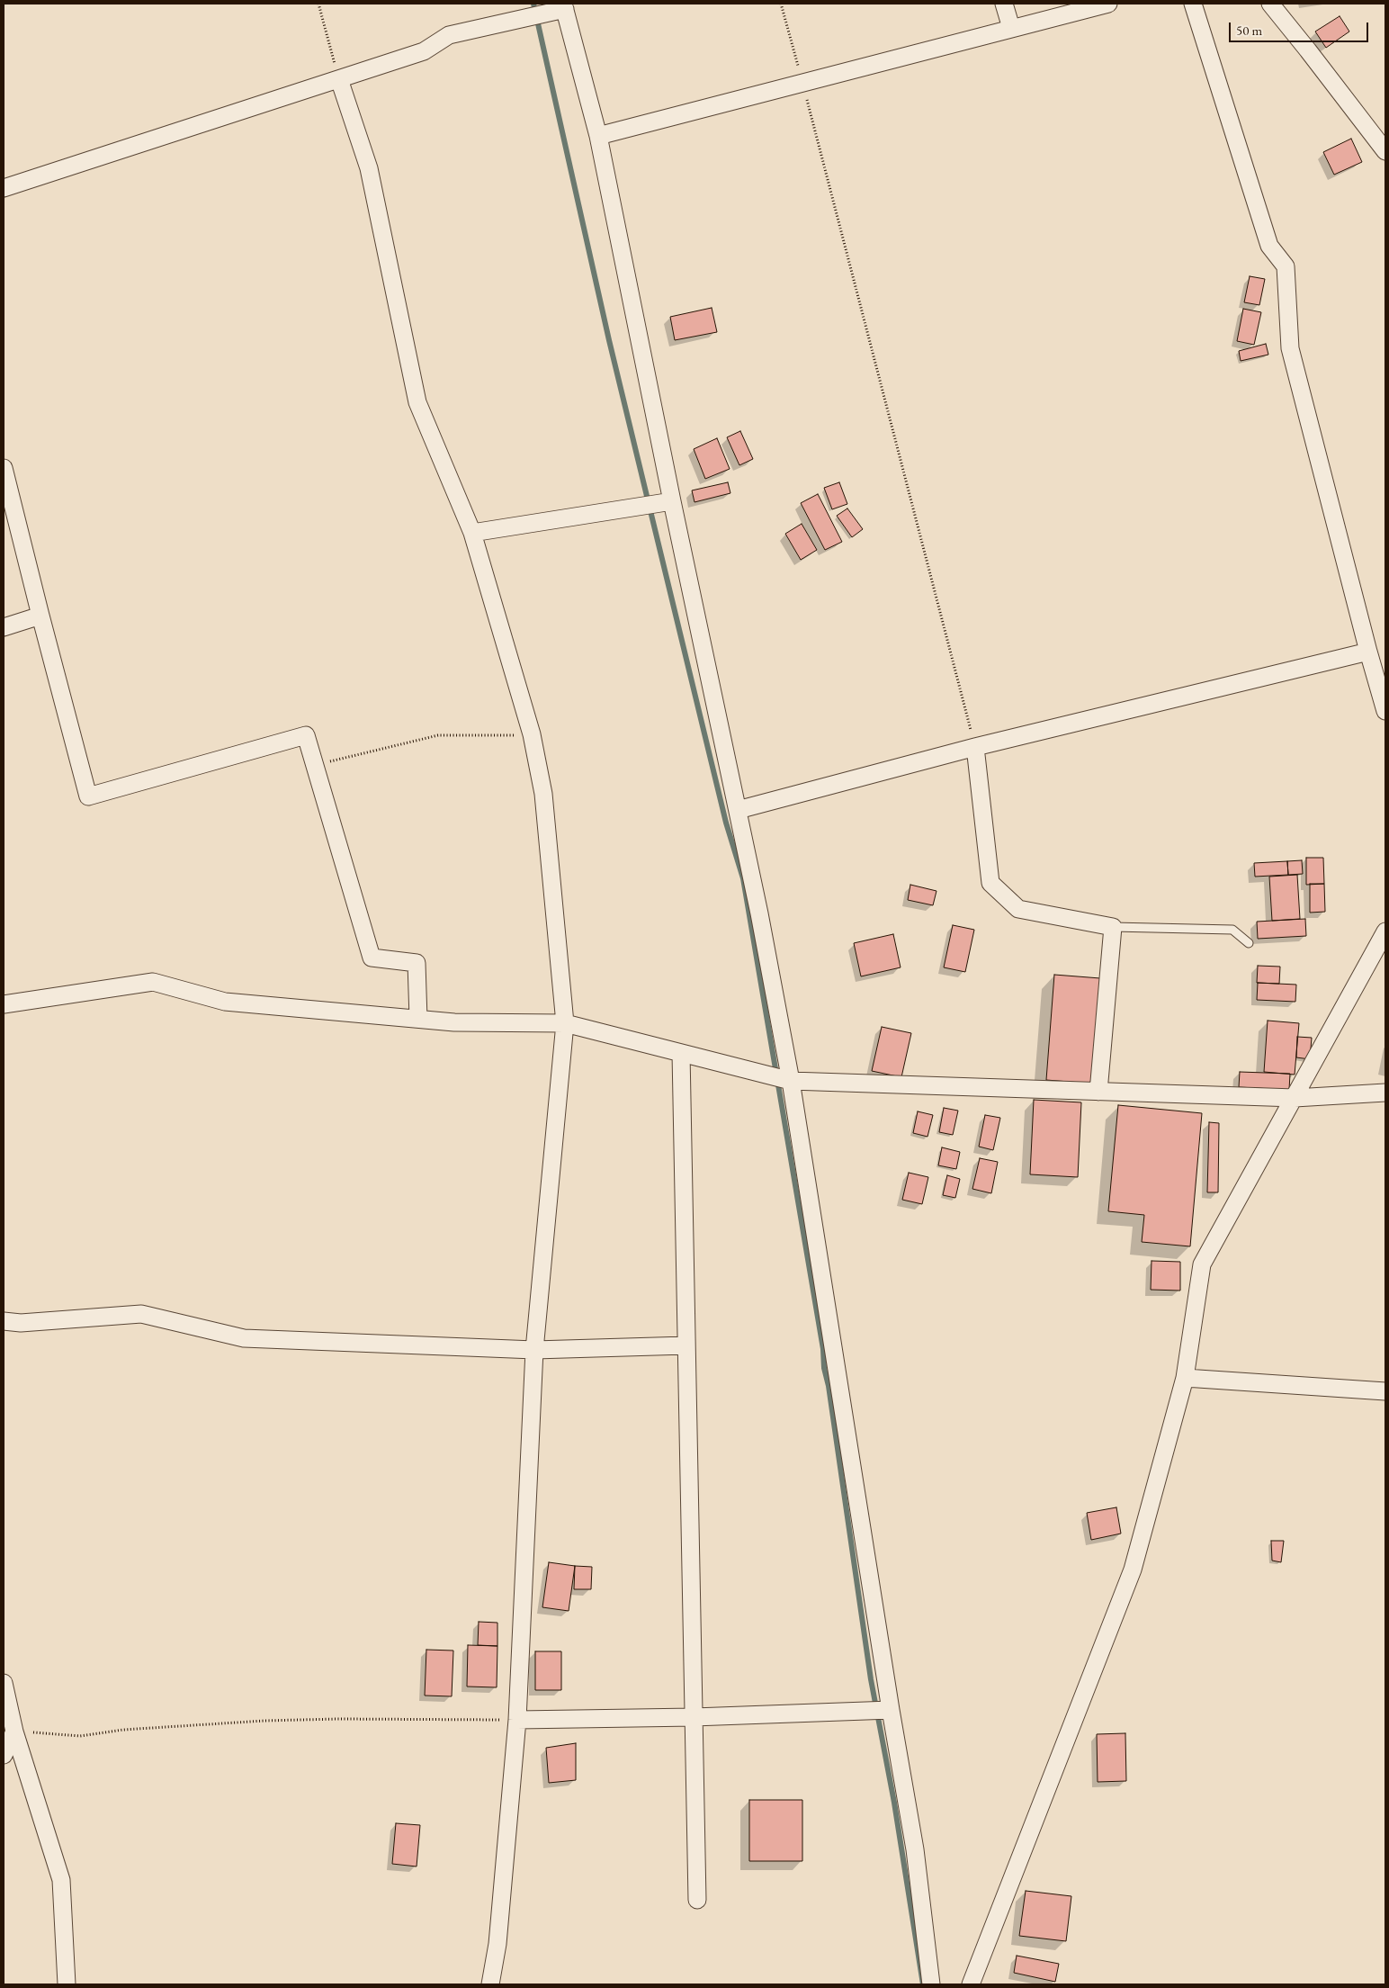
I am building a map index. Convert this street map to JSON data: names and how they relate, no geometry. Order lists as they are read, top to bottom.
{
  "scale_bar": "50 m"
}
